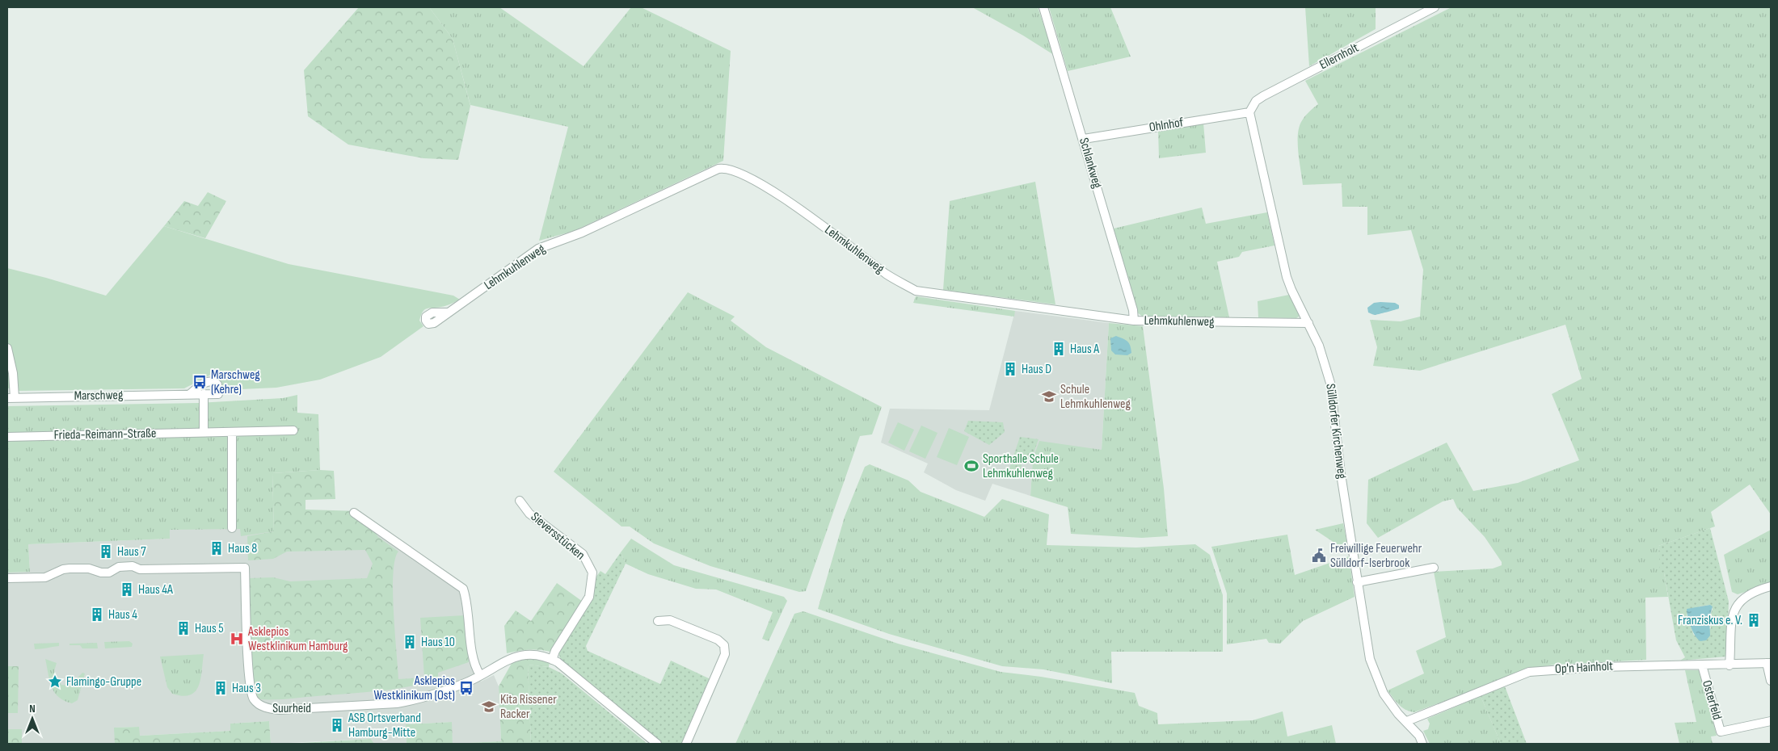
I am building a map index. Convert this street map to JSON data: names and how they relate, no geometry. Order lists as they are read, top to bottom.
{
  "streets": {
    "street": [
      "Ellernholt",
      "Ohlnhof",
      "Schlankweg",
      "Lehmkuhlenweg",
      "Marschweg",
      "Sülldorfer Kirchenweg",
      "Frieda-Reimann-Straße",
      "Sieversstücken",
      "Op'n Hainholt",
      "Osterfeld",
      "Suurheid"
    ]
  },
  "crossings": [
    ["Ellernholt", "Ohlnhof"],
    ["Ellernholt", "Sülldorfer Kirchenweg"],
    ["Ohlnhof", "Schlankweg"],
    ["Ohlnhof", "Sülldorfer Kirchenweg"],
    ["Schlankweg", "Lehmkuhlenweg"],
    ["Lehmkuhlenweg", "Sülldorfer Kirchenweg"],
    ["Sülldorfer Kirchenweg", "Op'n Hainholt"],
    ["Op'n Hainholt", "Osterfeld"]
  ],
  "places": {
    "building": [
      "Haus A",
      "Haus D",
      "Haus 8",
      "Haus 7",
      "Haus 4A",
      "Haus 4",
      "Franziskus e. V.",
      "Haus 5",
      "Haus 10",
      "Haus 3",
      "ASB Ortsverband Hamburg-Mitte"
    ],
    "bus stop": ["Marschweg (Kehre)", "Asklepios Westklinikum (Ost)"],
    "school or university": ["Schule Lehmkuhlenweg", "Kita Rissener Racker"],
    "sports": ["Sporthalle Schule Lehmkuhlenweg"],
    "public building": ["Freiwillige Feuerwehr Sülldorf-Iserbrook"],
    "hospital": ["Asklepios Westklinikum Hamburg"],
    "place": ["Flamingo-Gruppe"]
  },
  "north": "top"
}
